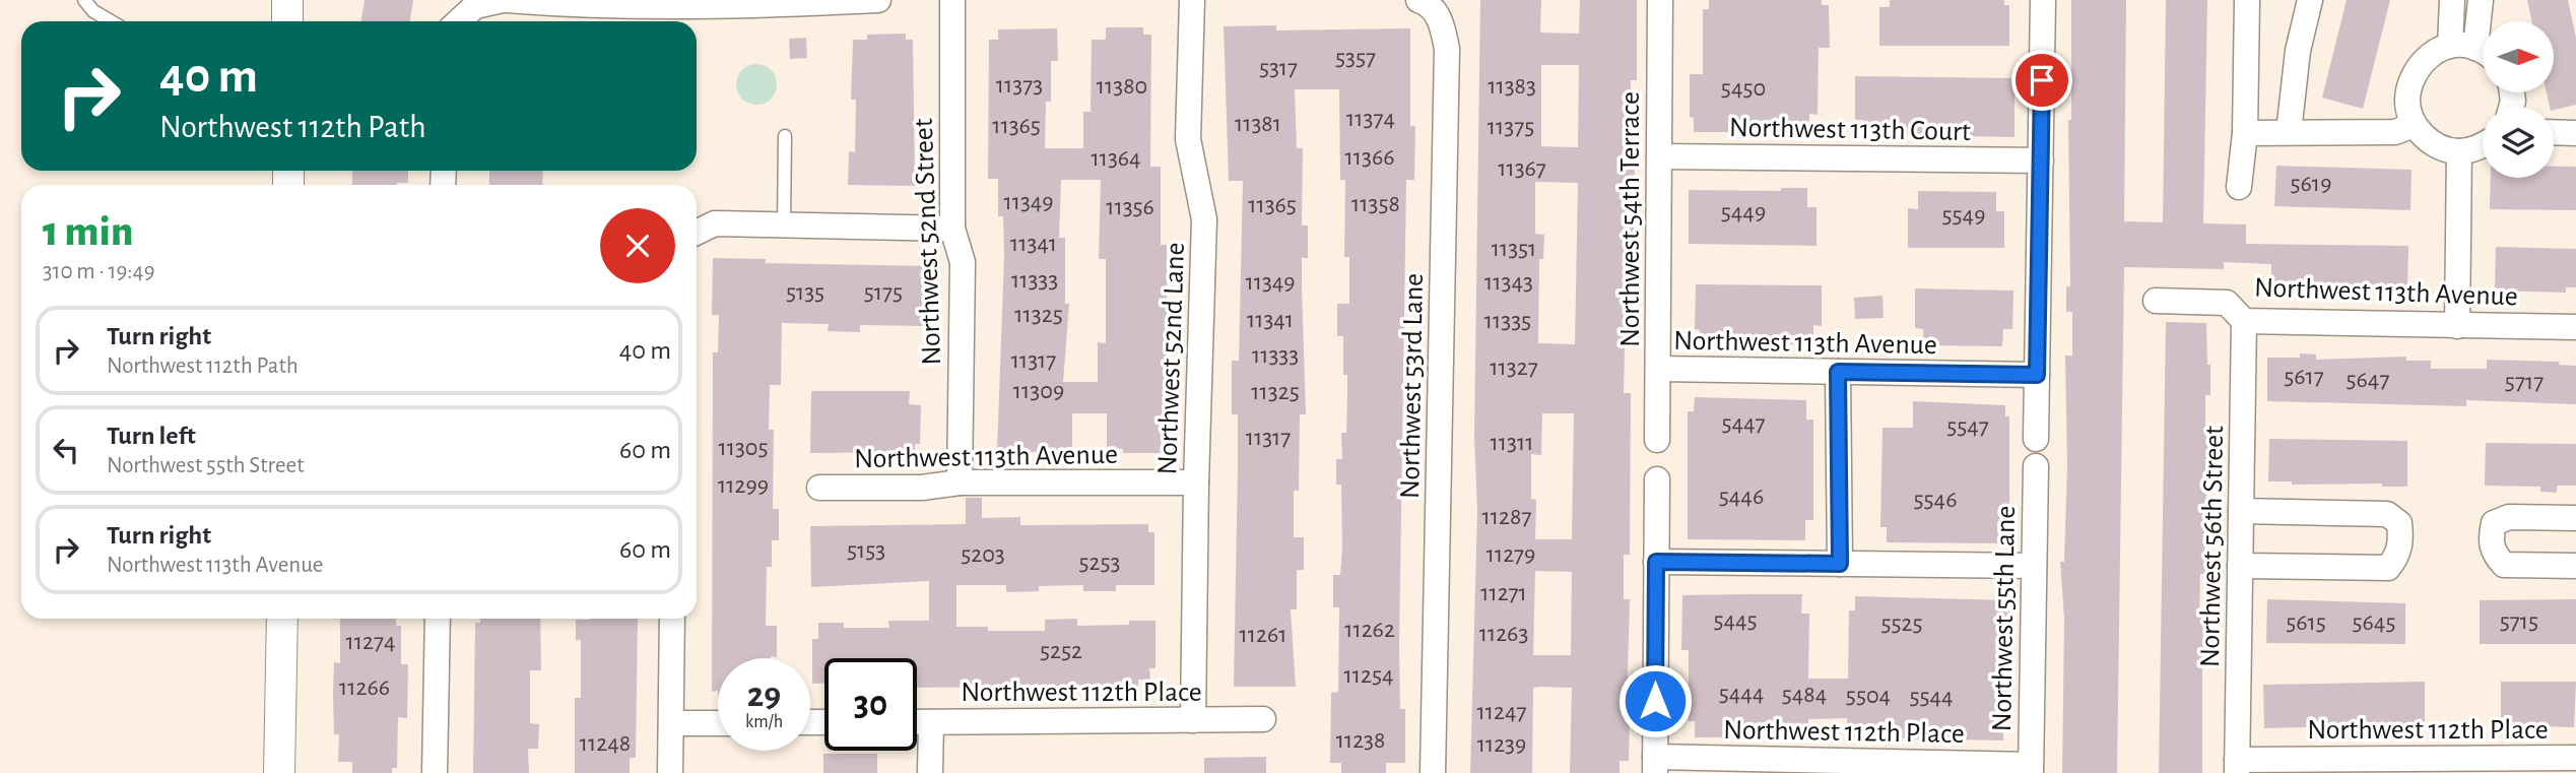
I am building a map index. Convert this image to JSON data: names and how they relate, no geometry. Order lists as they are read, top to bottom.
{
  "streets": {
    "street": [
      "Northwest 113th Court",
      "Northwest 54th Terrace",
      "Northwest 52nd Street",
      "Northwest 113th Avenue",
      "Northwest 52nd Lane",
      "Northwest 53rd Lane",
      "Northwest 56th Street",
      "Northwest 55th Lane",
      "Northwest 112th Place"
    ]
  },
  "crossings": [
    ["Northwest 113th Court", "Northwest 54th Terrace"],
    ["Northwest 54th Terrace", "Northwest 113th Avenue"],
    ["Northwest 52nd Street", "Northwest 113th Avenue"],
    ["Northwest 113th Avenue", "Northwest 52nd Lane"],
    ["Northwest 113th Avenue", "Northwest 56th Street"],
    ["Northwest 52nd Lane", "Northwest 112th Place"],
    ["Northwest 56th Street", "Northwest 112th Place"],
    ["Northwest 55th Lane", "Northwest 112th Place"]
  ],
  "house_numbers": [
    "5357",
    "5317",
    "11373",
    "11380",
    "11383",
    "5450",
    "11374",
    "11381",
    "11365",
    "11375",
    "11366",
    "11364",
    "11367",
    "5619",
    "11349",
    "11358",
    "11365",
    "11356",
    "5449",
    "5549",
    "11341",
    "11351",
    "11333",
    "11349",
    "11343",
    "5135",
    "5175",
    "11325",
    "11341",
    "11335",
    "11333",
    "11317",
    "11327",
    "5617",
    "5647",
    "5717",
    "11309",
    "11325",
    "5447",
    "5547",
    "11317",
    "11311",
    "11305",
    "11299",
    "5446",
    "5546",
    "11287",
    "5153",
    "5203",
    "11279",
    "5253",
    "11271",
    "5445",
    "5715",
    "5615",
    "5645",
    "5525",
    "11262",
    "11263",
    "11261",
    "11274",
    "5252",
    "11254",
    "11266",
    "5444",
    "5484",
    "5504",
    "5544",
    "11247",
    "11238",
    "11248",
    "11239"
  ],
  "north": "right",
  "page": {
    "turn": ["40 m", "Northwest 112th Path"],
    "heading": ["1 min", "310 m · 19:49"],
    "list": [
      {
        "name": "Turn right",
        "note": "Northwest 112th Path",
        "value": "40 m"
      },
      {
        "name": "Turn left",
        "note": "Northwest 55th Street",
        "value": "60 m"
      },
      {
        "name": "Turn right",
        "note": "Northwest 113th Avenue",
        "value": "60 m"
      }
    ],
    "speed": "29 km/h",
    "limit": "30"
  }
}
